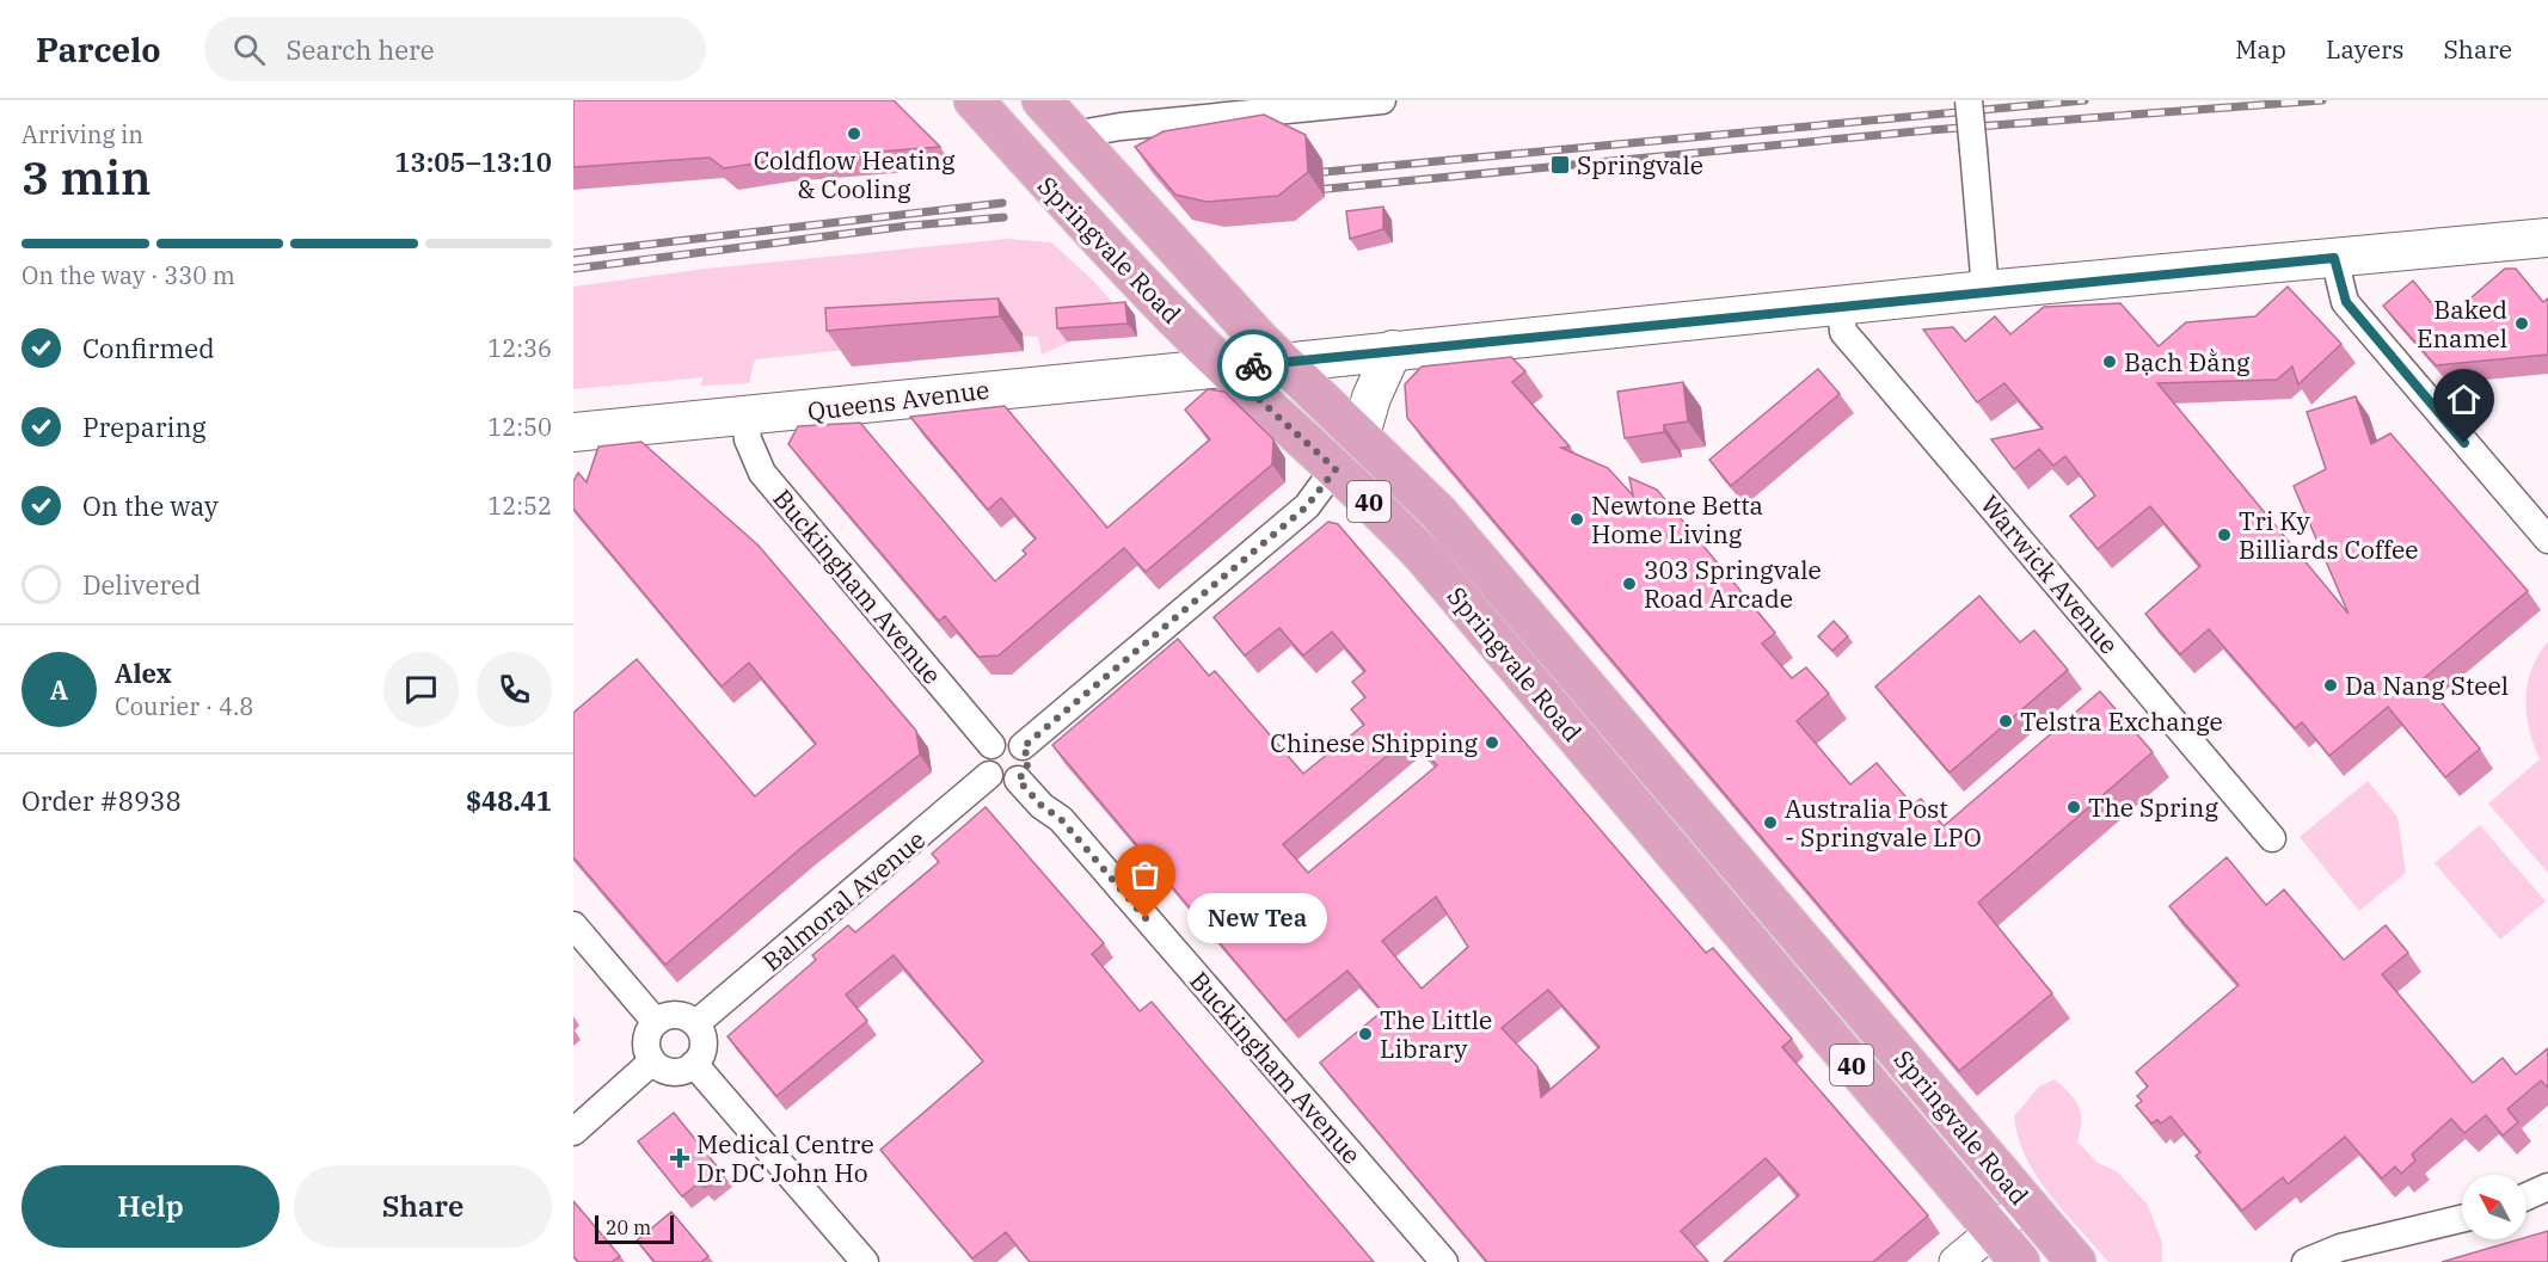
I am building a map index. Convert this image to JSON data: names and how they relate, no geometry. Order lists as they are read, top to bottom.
{
  "streets": {
    "highway": ["Springvale Road", "40"],
    "main road": ["Queens Avenue"],
    "street": ["Warwick Avenue", "Buckingham Avenue", "Balmoral Avenue"]
  },
  "crossings": [
    ["Springvale Road", "Queens Avenue"],
    ["Queens Avenue", "Buckingham Avenue"],
    ["Buckingham Avenue", "Balmoral Avenue"]
  ],
  "places": {
    "other": [
      "Coldflow Heating & Cooling",
      "Baked Enamel",
      "Bạch Đằng",
      "Newtone Betta Home Living",
      "Tri Ky Billiards Coffee",
      "303 Springvale Road Arcade",
      "Da Nang Steel",
      "Telstra Exchange",
      "Chinese Shipping",
      "The Spring",
      "Australia Post - Springvale LPO",
      "New Tea",
      "The Little Library"
    ],
    "transit": ["Springvale"],
    "health": ["Medical Centre Dr DC John Ho"]
  },
  "scale_bar": "20 m",
  "north": "top left",
  "page": {
    "header": "Parcelo",
    "search": "Search here",
    "nav": ["Map", "Layers", "Share"],
    "heading": ["3 min", "Arriving in", "13:05–13:10"],
    "panel": [
      "Alex",
      "Courier · 4.8",
      "Order #8938",
      "$48.41"
    ],
    "bar": "On the way · 330 m",
    "list": [
      ["Confirmed", "12:36"],
      ["Preparing", "12:50"],
      ["On the way", "12:52"],
      "Delivered"
    ],
    "round": "A",
    "bubble": "New Tea",
    "buttons": ["Help", "Share"],
    "scale": "20 m"
  }
}
